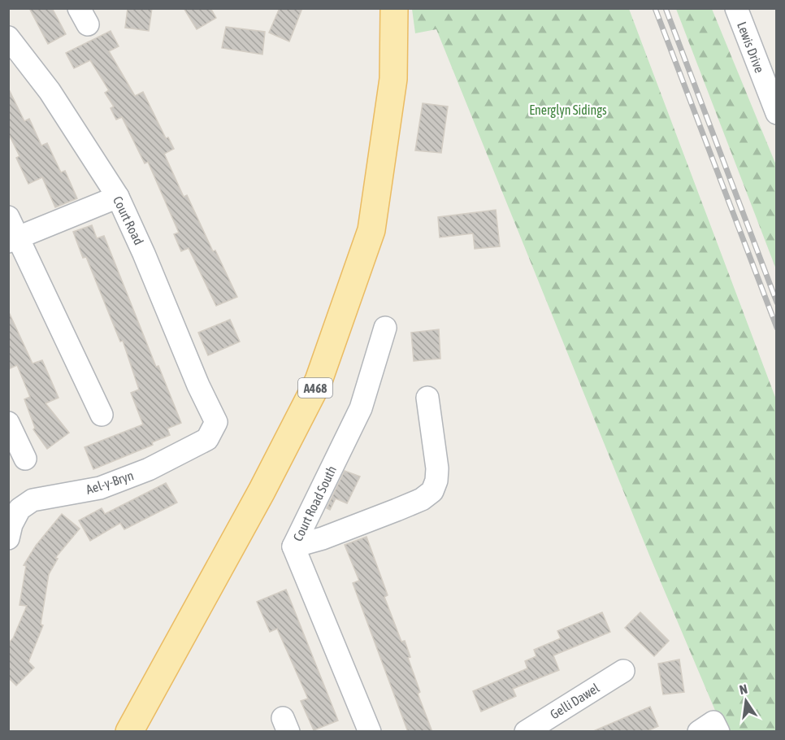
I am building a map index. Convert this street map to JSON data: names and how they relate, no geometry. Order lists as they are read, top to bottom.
{
  "streets": {
    "main road": ["A468"],
    "street": [
      "Lewis Drive",
      "Court Road",
      "Ael-y-Bryn",
      "Court Road South",
      "Gelli Dawel"
    ]
  },
  "crossings": [
    ["Court Road", "Ael-y-Bryn"]
  ],
  "parks": ["Energlyn Sidings"],
  "north": "top"
}
